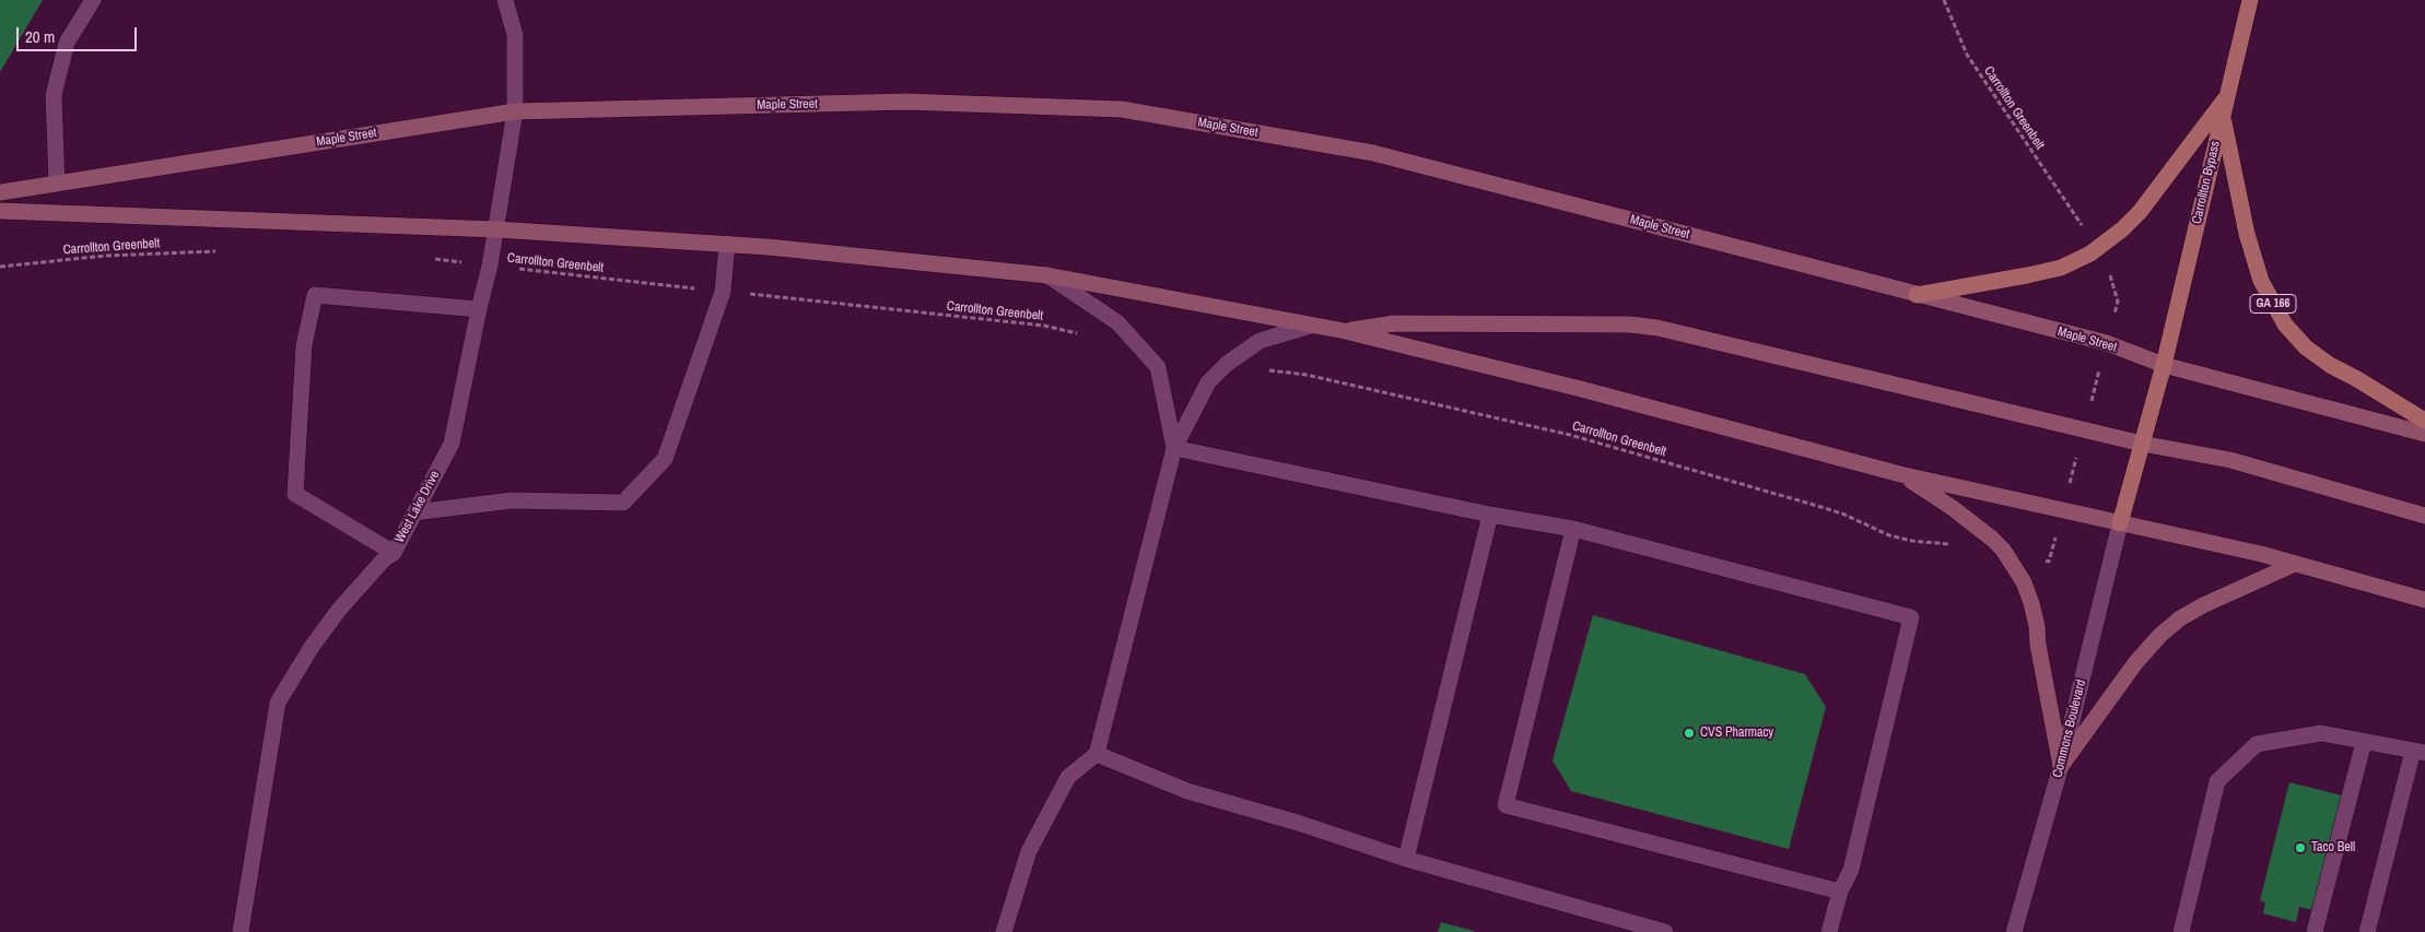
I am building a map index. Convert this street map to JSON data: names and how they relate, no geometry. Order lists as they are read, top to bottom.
{
  "streets": {
    "main road": ["Maple Street", "Carrollton Bypass", "GA 166"],
    "street": ["West Lake Drive", "Commons Boulevard"],
    "path": ["Carrollton Greenbelt"]
  },
  "crossings": [
    ["Maple Street", "Carrollton Bypass"],
    ["Maple Street", "GA 166"],
    ["Maple Street", "West Lake Drive"],
    ["Carrollton Greenbelt", "West Lake Drive"],
    ["Carrollton Bypass", "GA 166"],
    ["GA 166", "Commons Boulevard"]
  ],
  "places": ["CVS Pharmacy", "Taco Bell"],
  "scale_bar": "20 m"
}
